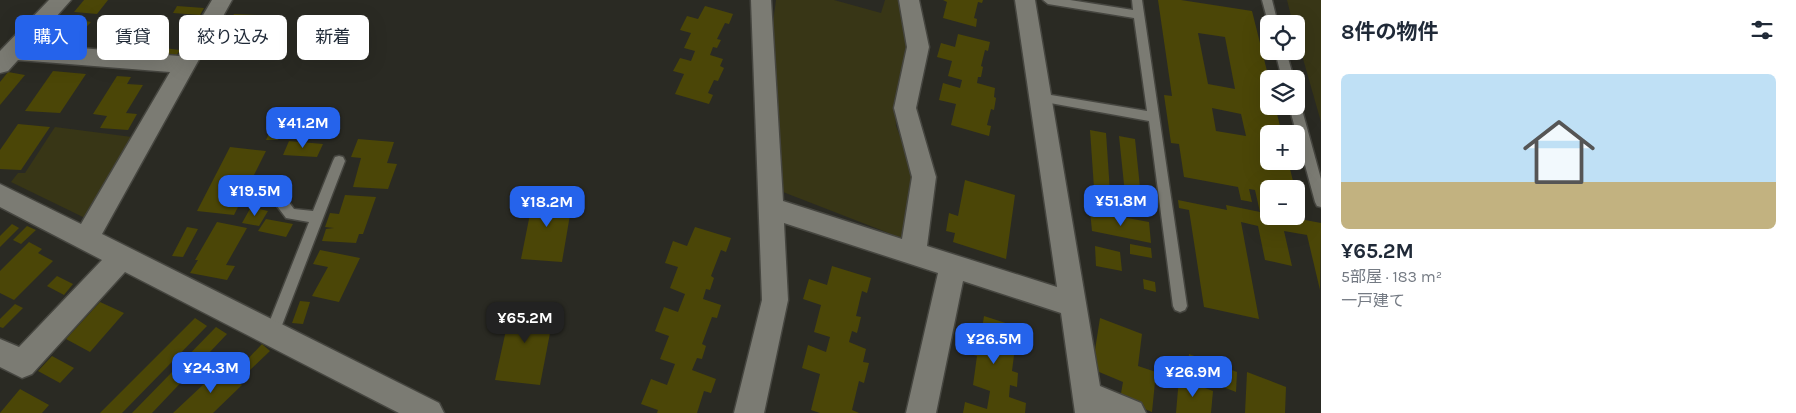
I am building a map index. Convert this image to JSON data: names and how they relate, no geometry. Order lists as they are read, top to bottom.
{
  "page": {
    "heading": "8件の物件",
    "map_buttons": ["+", "−"],
    "chip": [
      "購入",
      "賃貸",
      "絞り込み",
      "新着"
    ],
    "list": [
      {
        "name": "¥65.2M",
        "note": "5部屋 · 183 m² · 一戸建て"
      }
    ],
    "price": [
      "¥41.2M",
      "¥19.5M",
      "¥51.8M",
      "¥18.2M",
      "¥65.2M",
      "¥26.5M",
      "¥24.3M",
      "¥26.9M"
    ]
  }
}
